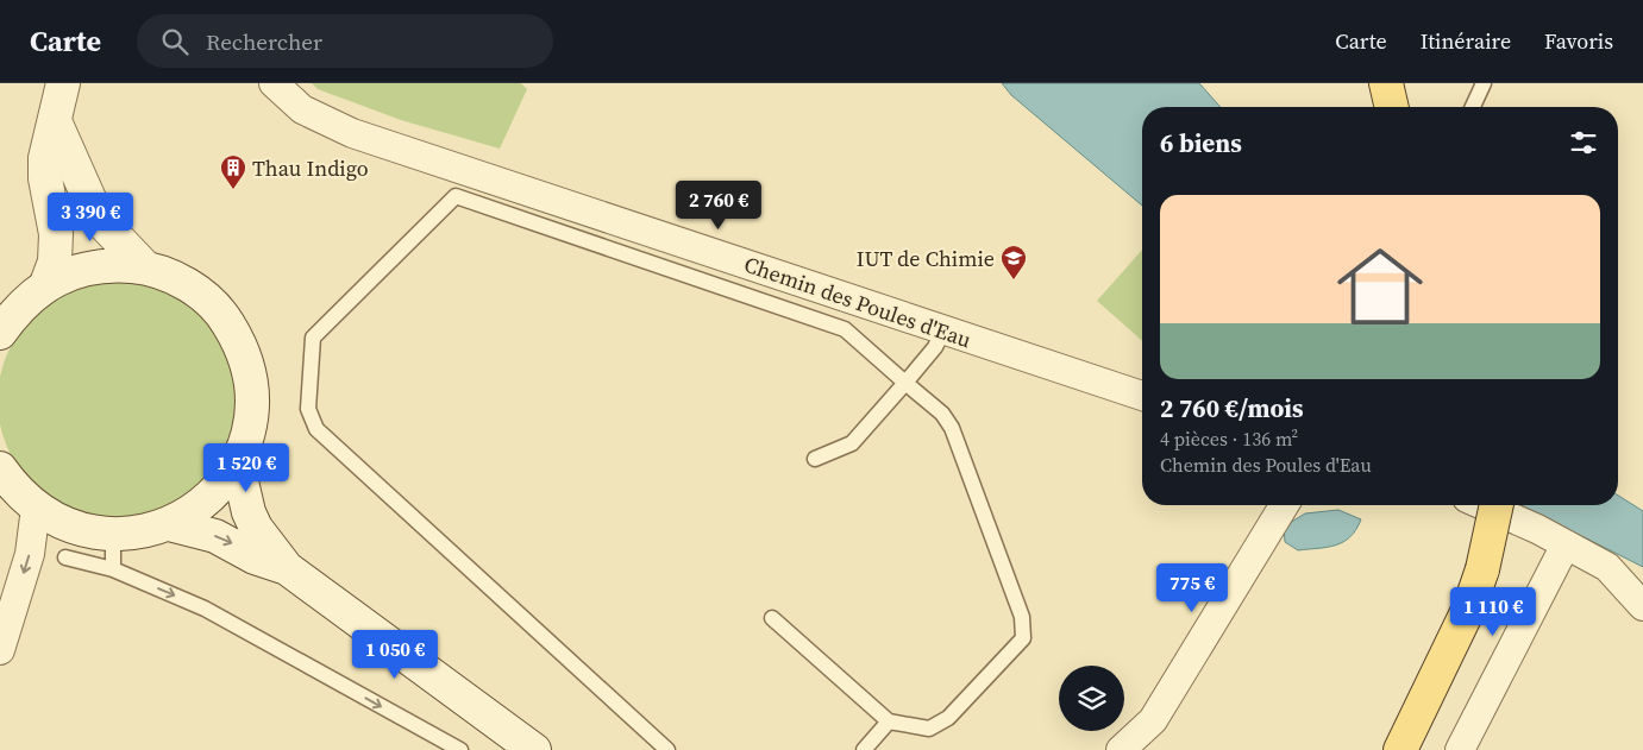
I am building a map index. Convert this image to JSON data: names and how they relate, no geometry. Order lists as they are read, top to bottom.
{
  "streets": {
    "street": ["Chemin des Poules d'Eau"]
  },
  "places": {
    "building": ["Thau Indigo"],
    "school or university": ["IUT de Chimie"]
  },
  "page": {
    "header": "Carte",
    "search": "Rechercher",
    "nav": ["Carte", "Itinéraire", "Favoris"],
    "heading": "6 biens",
    "list": [
      {
        "name": "2 760 €/mois",
        "note": "4 pièces · 136 m² · Chemin des Poules d'Eau"
      }
    ],
    "price": [
      "2 760 €",
      "3 390 €",
      "1 520 €",
      "775 €",
      "1 110 €",
      "1 050 €"
    ]
  }
}
